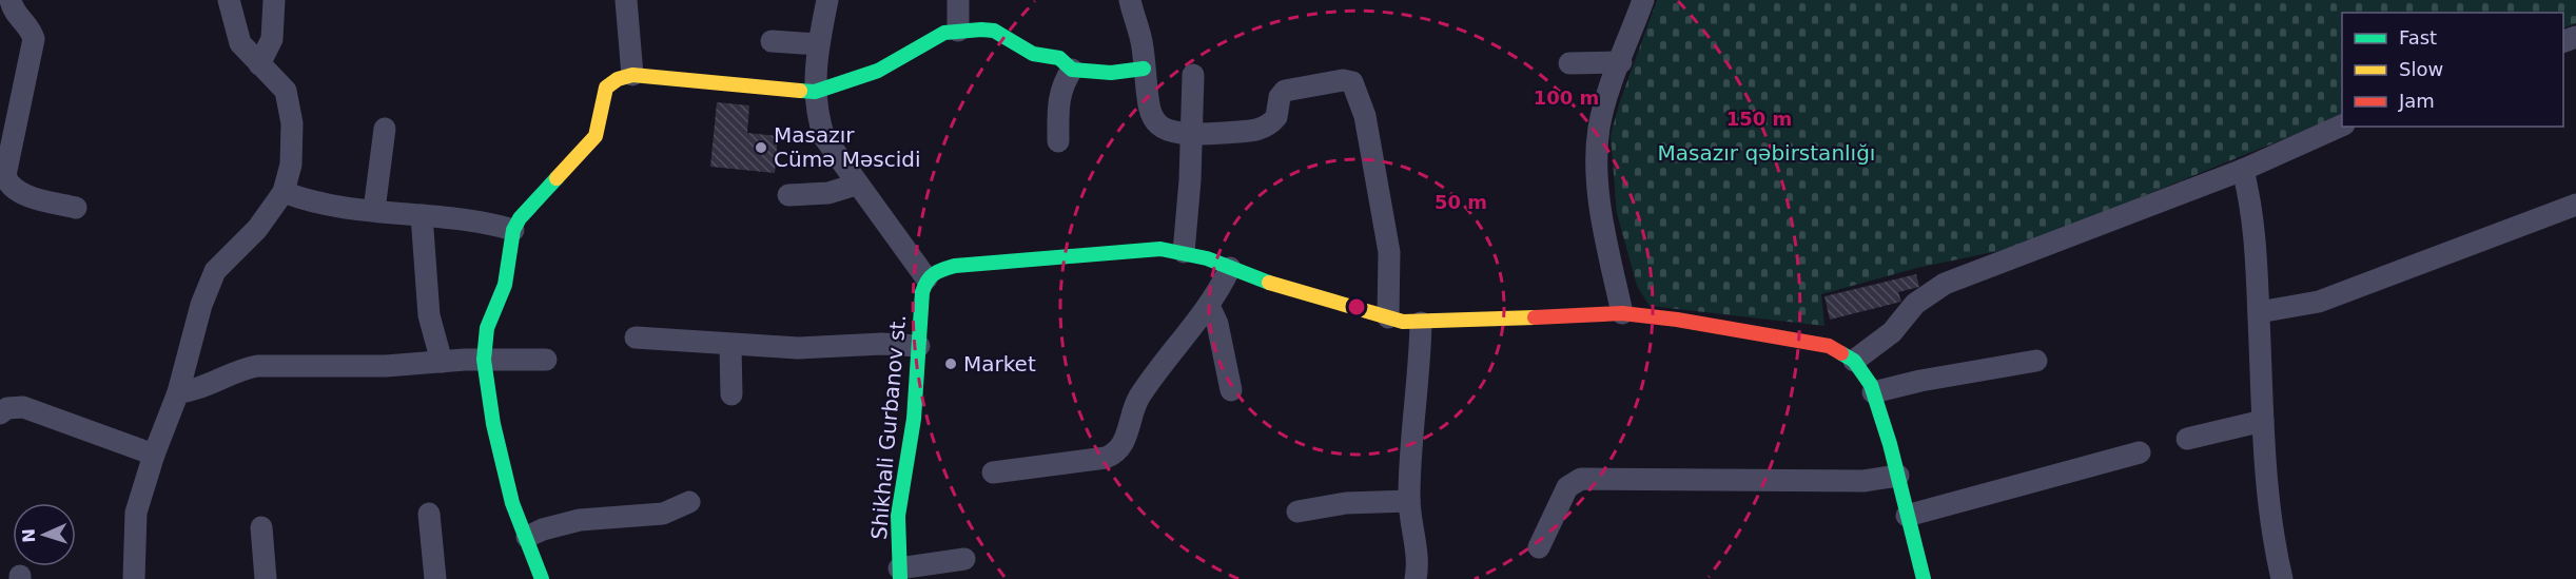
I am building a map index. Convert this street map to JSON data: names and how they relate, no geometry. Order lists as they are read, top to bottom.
{
  "streets": {
    "street": ["Shikhali Gurbanov st."]
  },
  "parks": ["Masazır qəbirstanlığı"],
  "places": ["Masazır Cümə Məscidi", "Market"],
  "legend": ["Fast", "Slow", "Jam"],
  "north": "left",
  "rings": ["100 m", "150 m", "50 m"]
}
